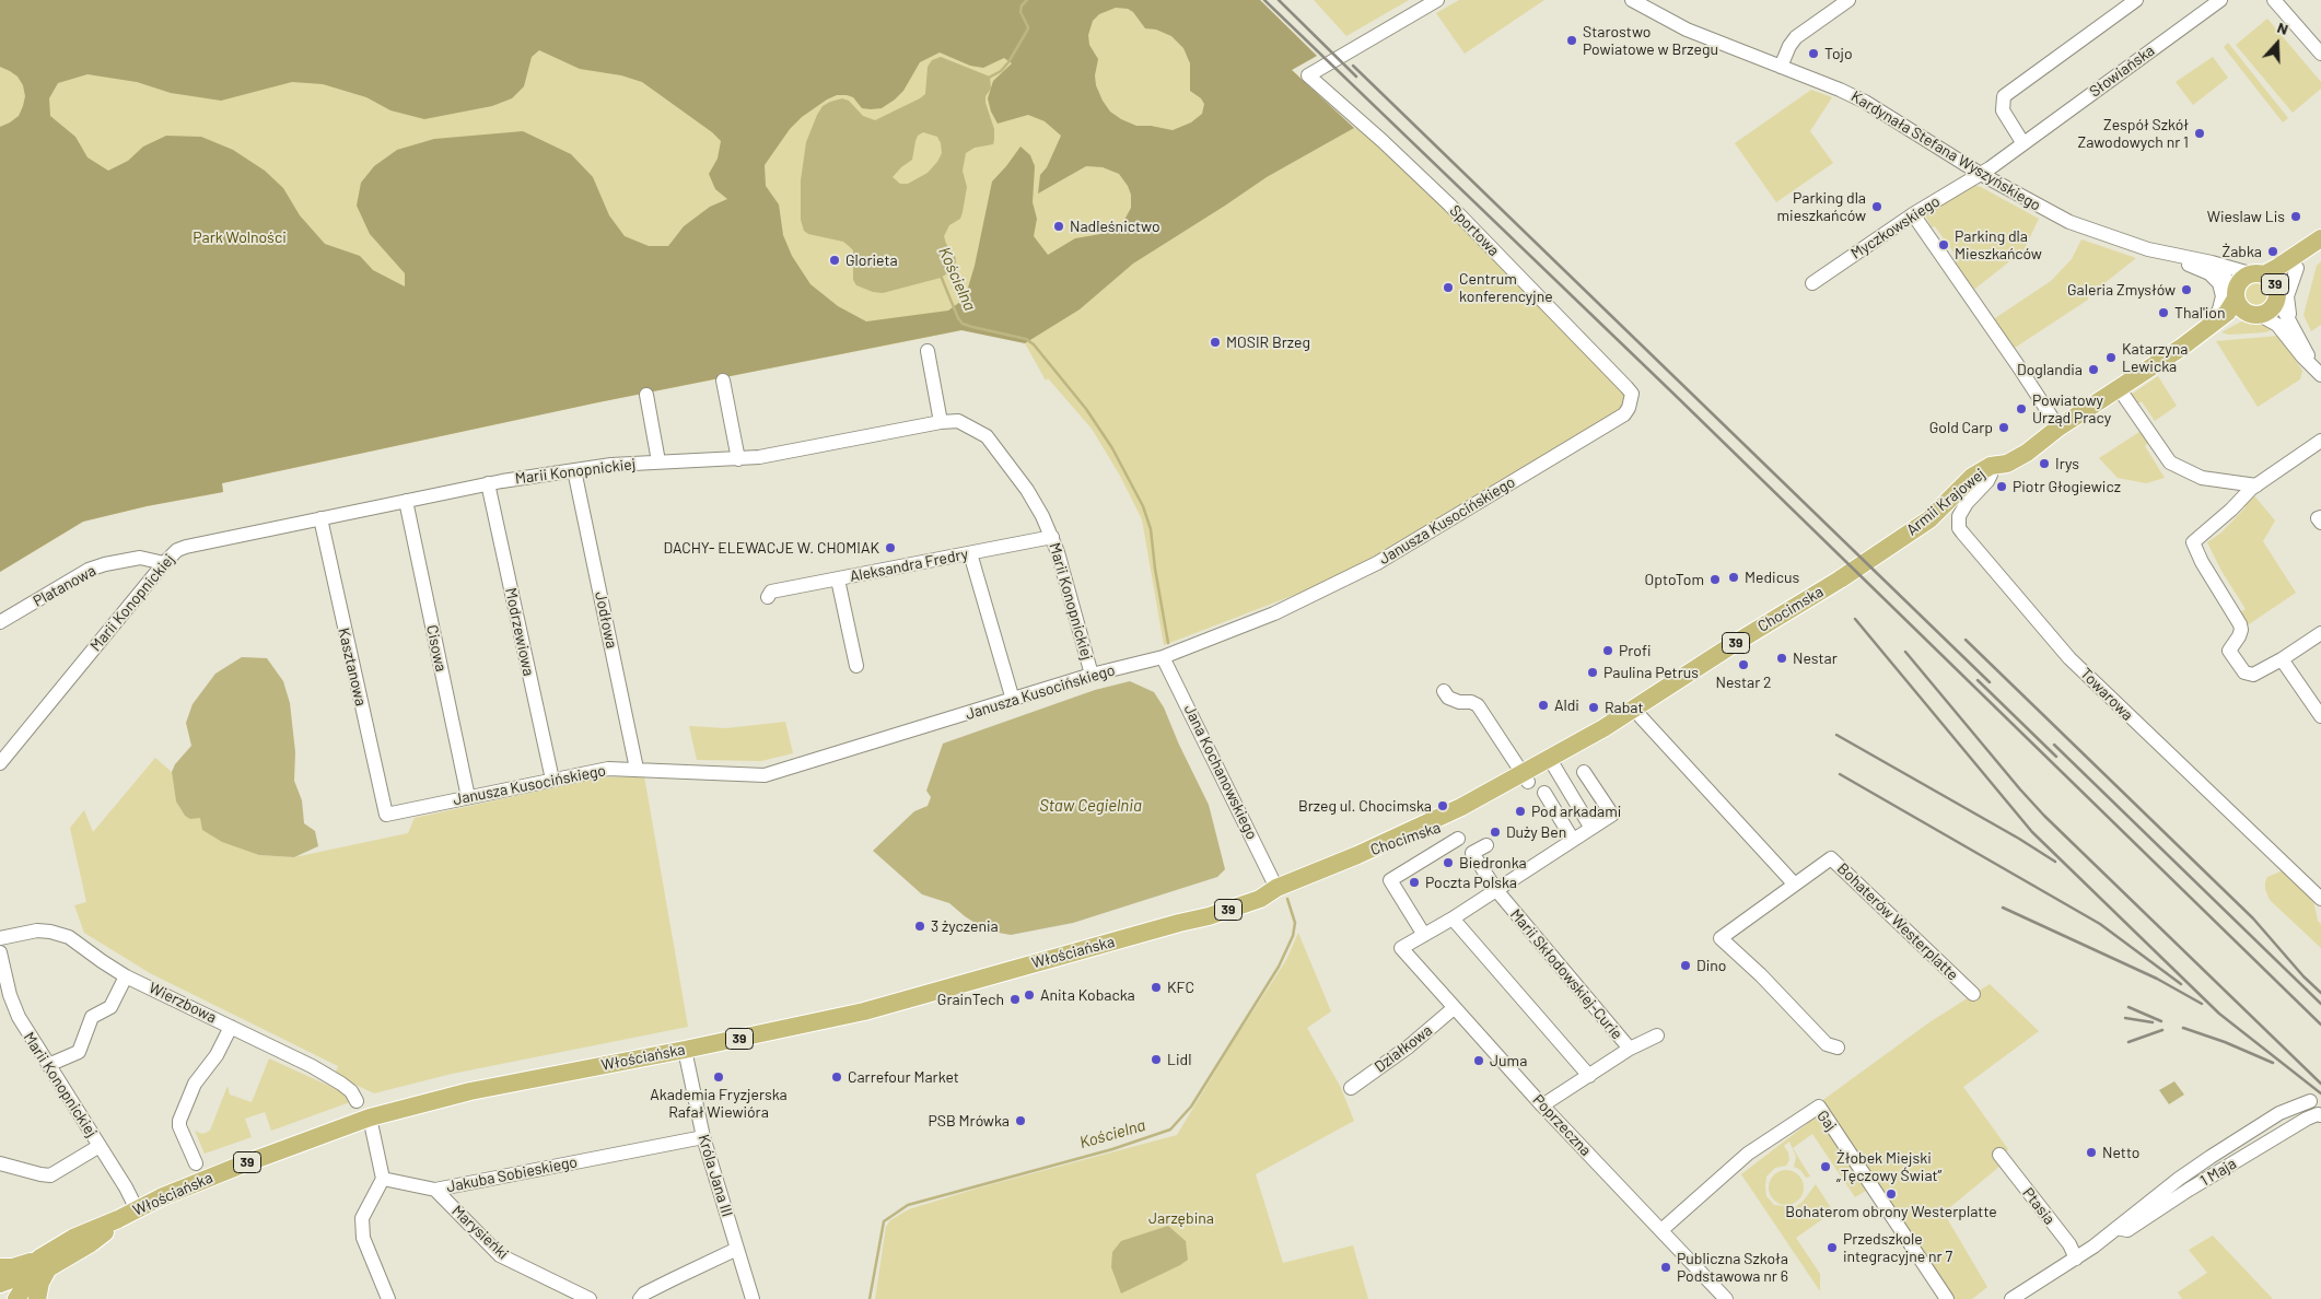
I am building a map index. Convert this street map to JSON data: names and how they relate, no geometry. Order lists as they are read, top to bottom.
{
  "streets": {
    "main road": [
      "39",
      "Armii Krajowej",
      "Chocimska",
      "Włościańska"
    ],
    "street": [
      "Słowiańska",
      "Kardynała Stefana Wyszyńskiego",
      "Myczkowskiego",
      "Sportowa",
      "Marii Konopnickiej",
      "Janusza Kusocińskiego",
      "Aleksandra Fredry",
      "Platanowa",
      "Jodłowa",
      "Modrzewiowa",
      "Cisowa",
      "Kasztanowa",
      "Towarowa",
      "Jana Kochanowskiego",
      "Bohaterów Westerplatte",
      "Marii Skłodowskiej-Curie",
      "Wierzbowa",
      "Działkowa",
      "Gaj",
      "Poprzeczna",
      "1 Maja",
      "Jakuba Sobieskiego",
      "Króla Jana III",
      "Ptasia",
      "Marysieńki"
    ]
  },
  "crossings": [
    ["Słowiańska", "Kardynała Stefana Wyszyńskiego"],
    ["Słowiańska", "Myczkowskiego"],
    ["Kardynała Stefana Wyszyńskiego", "Myczkowskiego"],
    ["Kardynała Stefana Wyszyńskiego", "39"],
    ["Kardynała Stefana Wyszyńskiego", "Armii Krajowej"],
    ["Sportowa", "Janusza Kusocińskiego"],
    ["39", "Armii Krajowej"],
    ["39", "Włościańska"],
    ["Marii Konopnickiej", "Janusza Kusocińskiego"],
    ["Marii Konopnickiej", "Aleksandra Fredry"],
    ["Marii Konopnickiej", "Platanowa"],
    ["Marii Konopnickiej", "Jodłowa"],
    ["Marii Konopnickiej", "Modrzewiowa"],
    ["Marii Konopnickiej", "Cisowa"],
    ["Marii Konopnickiej", "Kasztanowa"],
    ["Marii Konopnickiej", "Włościańska"],
    ["Armii Krajowej", "Chocimska"],
    ["Armii Krajowej", "Towarowa"],
    ["Janusza Kusocińskiego", "Jodłowa"],
    ["Janusza Kusocińskiego", "Modrzewiowa"],
    ["Janusza Kusocińskiego", "Cisowa"],
    ["Janusza Kusocińskiego", "Kasztanowa"],
    ["Janusza Kusocińskiego", "Jana Kochanowskiego"],
    ["Chocimska", "Włościańska"],
    ["Jana Kochanowskiego", "Włościańska"],
    ["Włościańska", "Króla Jana III"],
    ["Działkowa", "Poprzeczna"],
    ["Gaj", "Poprzeczna"],
    ["1 Maja", "Ptasia"],
    ["Jakuba Sobieskiego", "Króla Jana III"],
    ["Jakuba Sobieskiego", "Marysieńki"]
  ],
  "water": ["Kościelna", "Staw Cegielnia"],
  "parks": ["Park Wolności", "Jarzębina"],
  "places": [
    "Starostwo Powiatowe w Brzegu",
    "Tojo",
    "Zespół Szkół Zawodowych nr 1",
    "Parking dla mieszkańców",
    "Wieslaw Lis",
    "Nadleśnictwo",
    "Parking dla Mieszkańców",
    "Żabka",
    "Glorieta",
    "Centrum konferencyjne",
    "Galeria Zmysłów",
    "Thal'ion",
    "MOSIR Brzeg",
    "Katarzyna Lewicka",
    "Doglandia",
    "Powiatowy Urząd Pracy",
    "Gold Carp",
    "Irys",
    "Piotr Głogiewicz",
    "DACHY- ELEWACJE W. CHOMIAK",
    "Medicus",
    "OptoTom",
    "Profi",
    "Nestar",
    "Nestar 2",
    "Paulina Petrus",
    "Aldi",
    "Rabat",
    "Brzeg ul. Chocimska",
    "Pod arkadami",
    "Duży Ben",
    "Biedronka",
    "Poczta Polska",
    "3 życzenia",
    "Dino",
    "KFC",
    "Anita Kobacka",
    "GrainTech",
    "Lidl",
    "Juma",
    "Akademia Fryzjerska Rafał Wiewióra",
    "Carrefour Market",
    "PSB Mrówka",
    "Netto",
    "Żłobek Miejski „Tęczowy Świat”",
    "Bohaterom obrony Westerplatte",
    "Przedszkole integracyjne nr 7",
    "Publiczna Szkoła Podstawowa nr 6"
  ],
  "north": "top"
}
